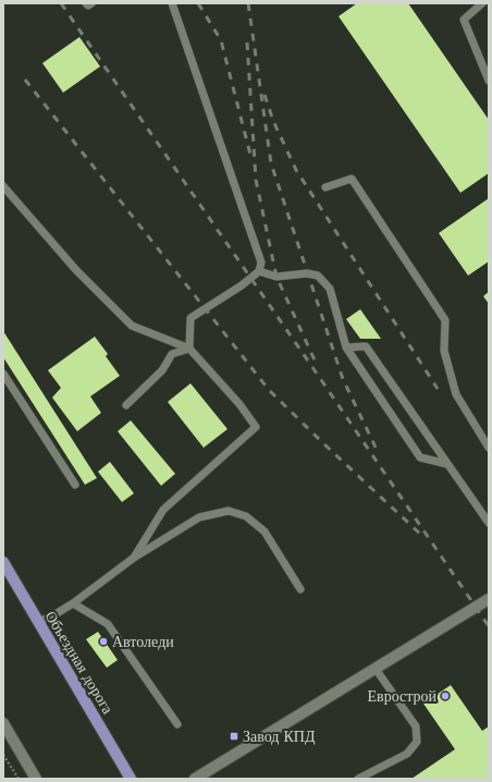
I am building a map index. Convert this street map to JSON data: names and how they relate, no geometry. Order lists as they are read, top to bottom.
{
  "streets": {
    "main road": ["Объездная дорога"]
  },
  "places": {
    "other": ["Автоледи", "Еврострой"],
    "transit": ["Завод КПД"]
  }
}
